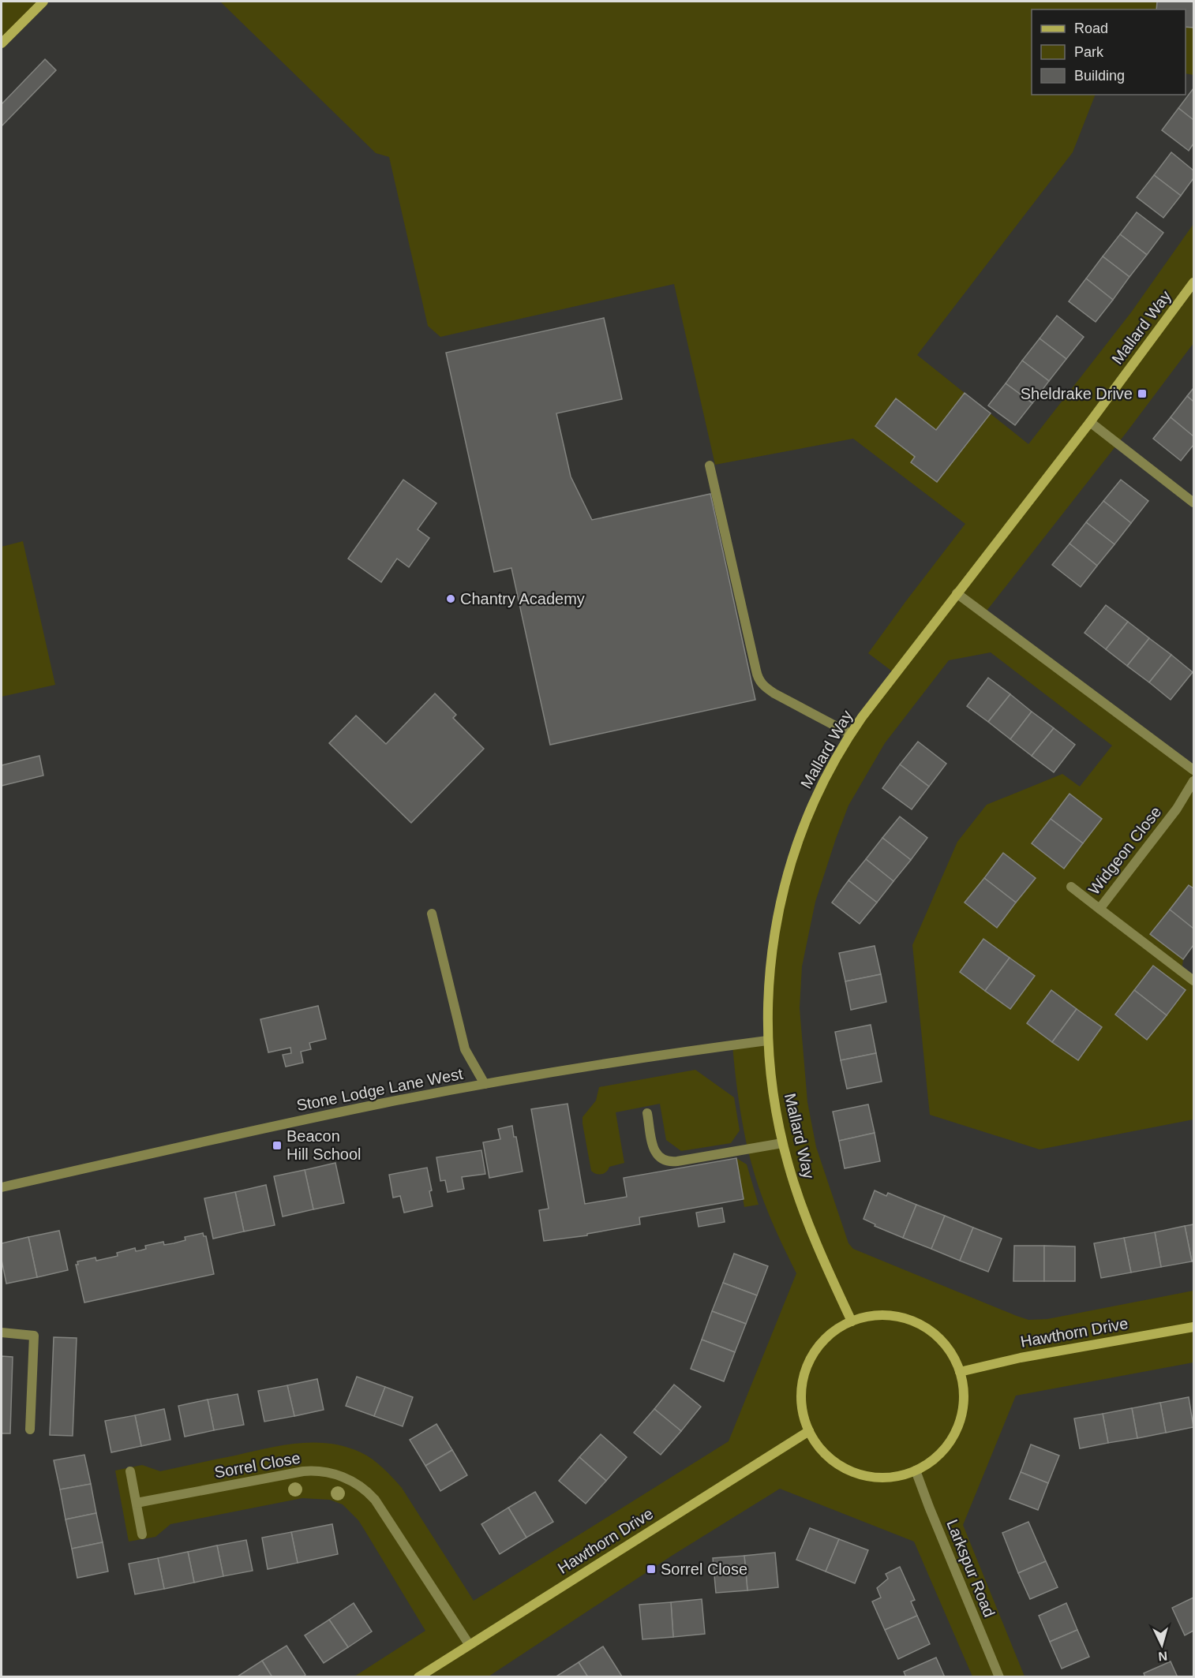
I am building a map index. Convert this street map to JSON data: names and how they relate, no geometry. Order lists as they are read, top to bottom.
{
  "streets": {
    "street": [
      "Mallard Way",
      "Widgeon Close",
      "Stone Lodge Lane West",
      "Hawthorn Drive",
      "Sorrel Close",
      "Larkspur Road"
    ]
  },
  "crossings": [
    ["Mallard Way", "Stone Lodge Lane West"],
    ["Mallard Way", "Hawthorn Drive"],
    ["Mallard Way", "Larkspur Road"],
    ["Hawthorn Drive", "Sorrel Close"],
    ["Hawthorn Drive", "Larkspur Road"]
  ],
  "places": {
    "transit": ["Sheldrake Drive", "Beacon Hill School", "Sorrel Close"],
    "other": ["Chantry Academy"]
  },
  "legend": ["Road", "Park", "Building"],
  "north": "bottom"
}
